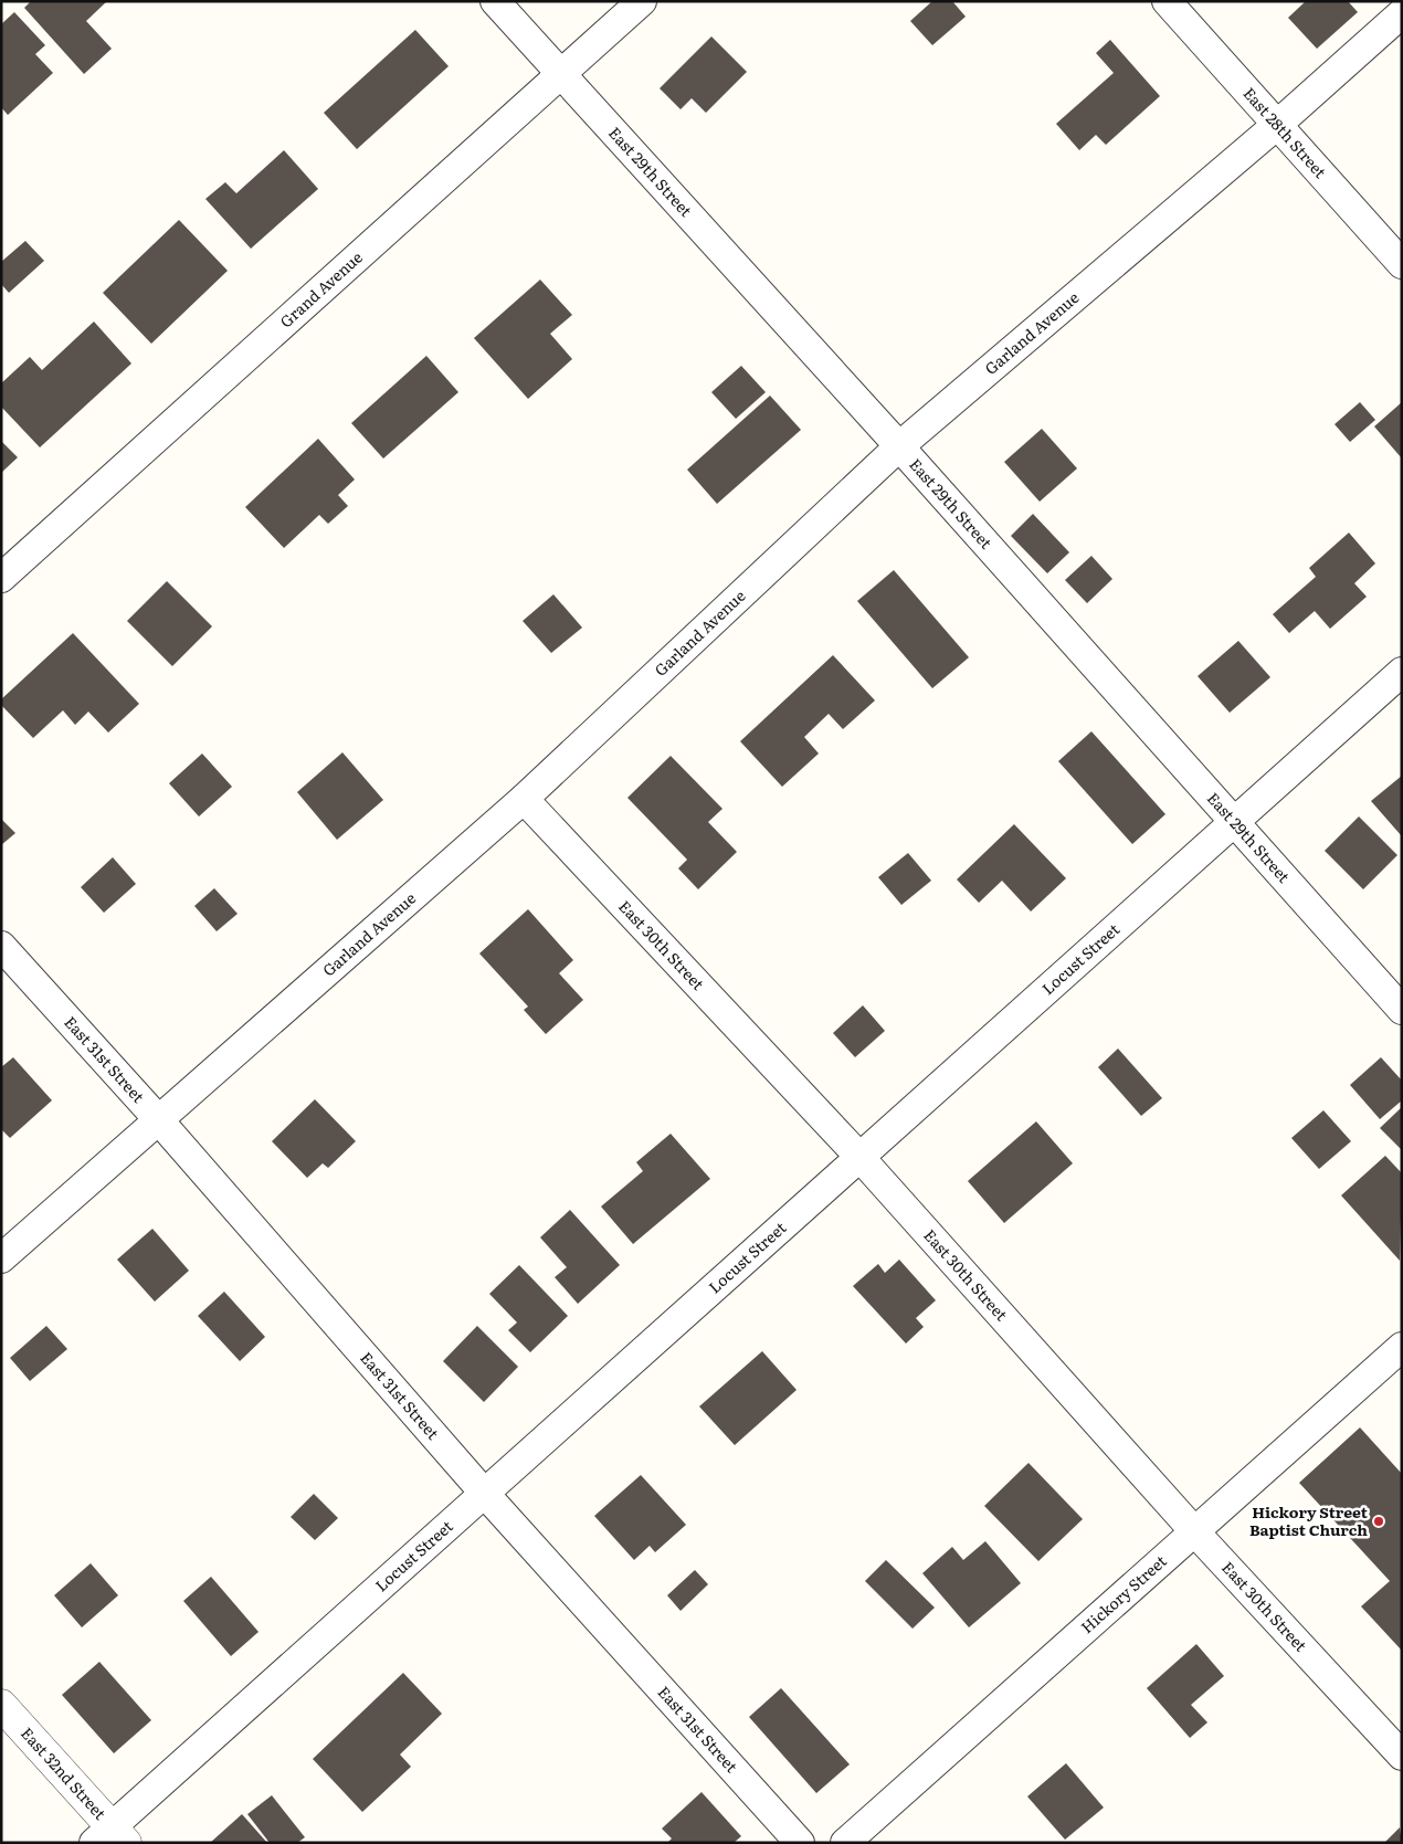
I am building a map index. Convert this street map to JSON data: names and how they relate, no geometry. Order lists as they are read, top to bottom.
{
  "streets": {
    "street": [
      "East 28th Street",
      "East 29th Street",
      "Grand Avenue",
      "Garland Avenue",
      "East 30th Street",
      "Locust Street",
      "East 31st Street",
      "Hickory Street",
      "East 32nd Street"
    ]
  },
  "crossings": [
    ["East 28th Street", "Garland Avenue"],
    ["East 29th Street", "Grand Avenue"],
    ["East 29th Street", "Garland Avenue"],
    ["East 29th Street", "Locust Street"],
    ["Garland Avenue", "East 30th Street"],
    ["Garland Avenue", "East 31st Street"],
    ["East 30th Street", "Locust Street"],
    ["East 30th Street", "Hickory Street"],
    ["Locust Street", "East 31st Street"],
    ["Locust Street", "East 32nd Street"]
  ],
  "places": ["Hickory Street Baptist Church"]
}
